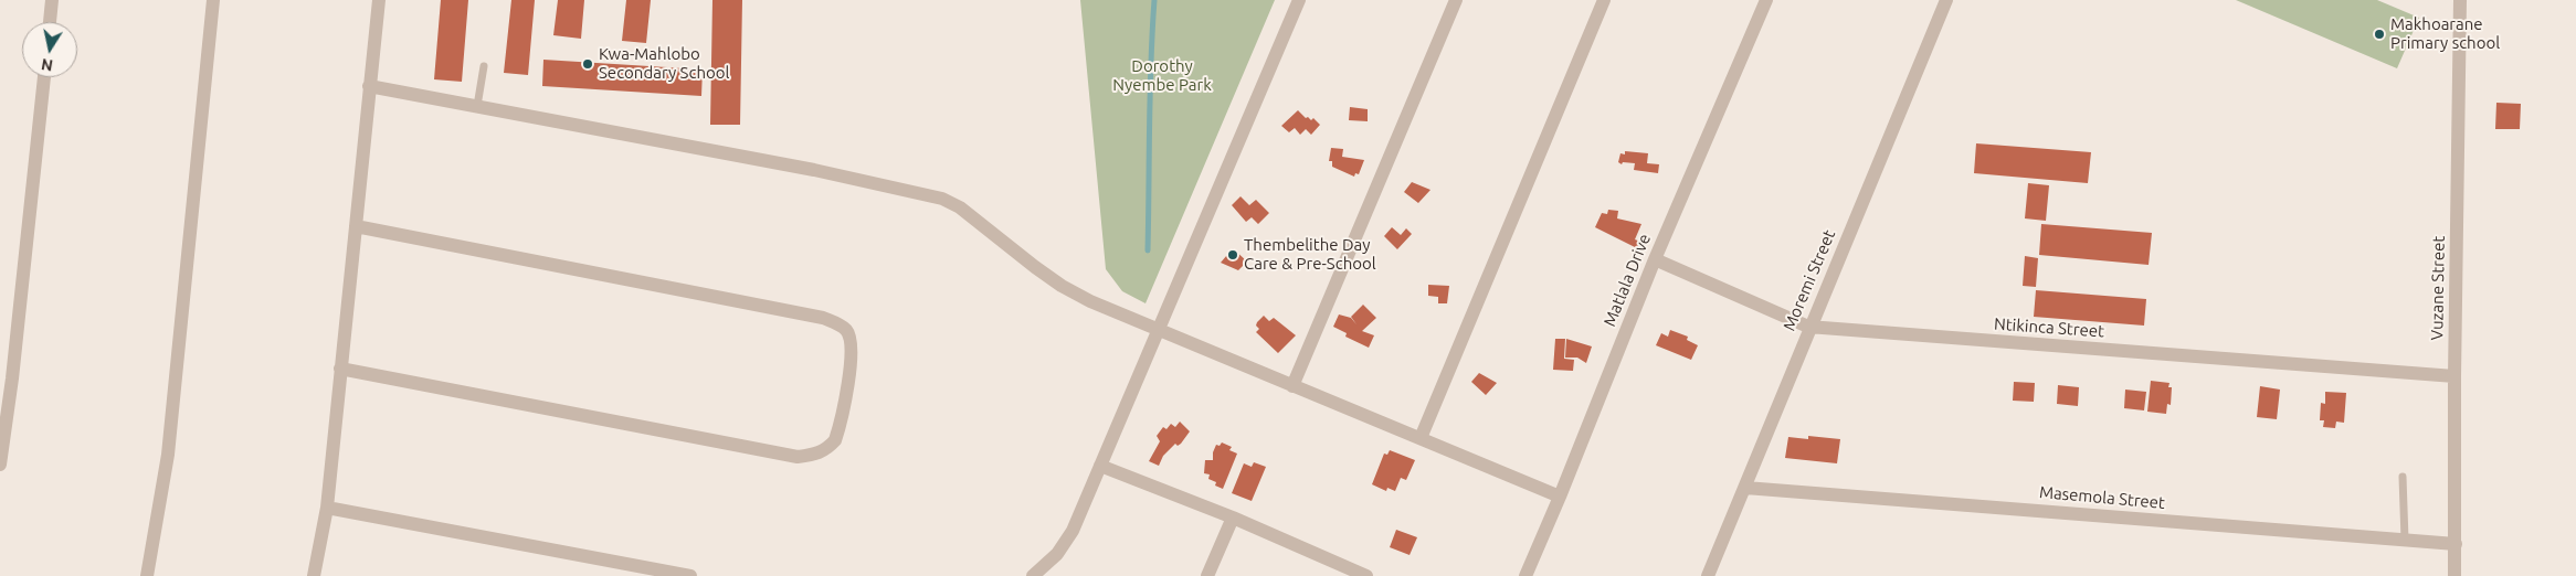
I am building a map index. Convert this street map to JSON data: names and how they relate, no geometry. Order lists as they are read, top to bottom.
{
  "streets": {
    "street": [
      "Matlala Drive",
      "Moremi Street",
      "Vuzane Street",
      "Ntikinca Street",
      "Masemola Street"
    ]
  },
  "crossings": [
    ["Matlala Drive", "Ntikinca Street"],
    ["Moremi Street", "Ntikinca Street"],
    ["Moremi Street", "Masemola Street"],
    ["Vuzane Street", "Ntikinca Street"],
    ["Vuzane Street", "Masemola Street"]
  ],
  "parks": ["Dorothy Nyembe Park"],
  "places": ["Makhoarane Primary school", "Kwa-Mahlobo Secondary School", "Thembelithe Day Care & Pre-School"],
  "north": "bottom"
}
